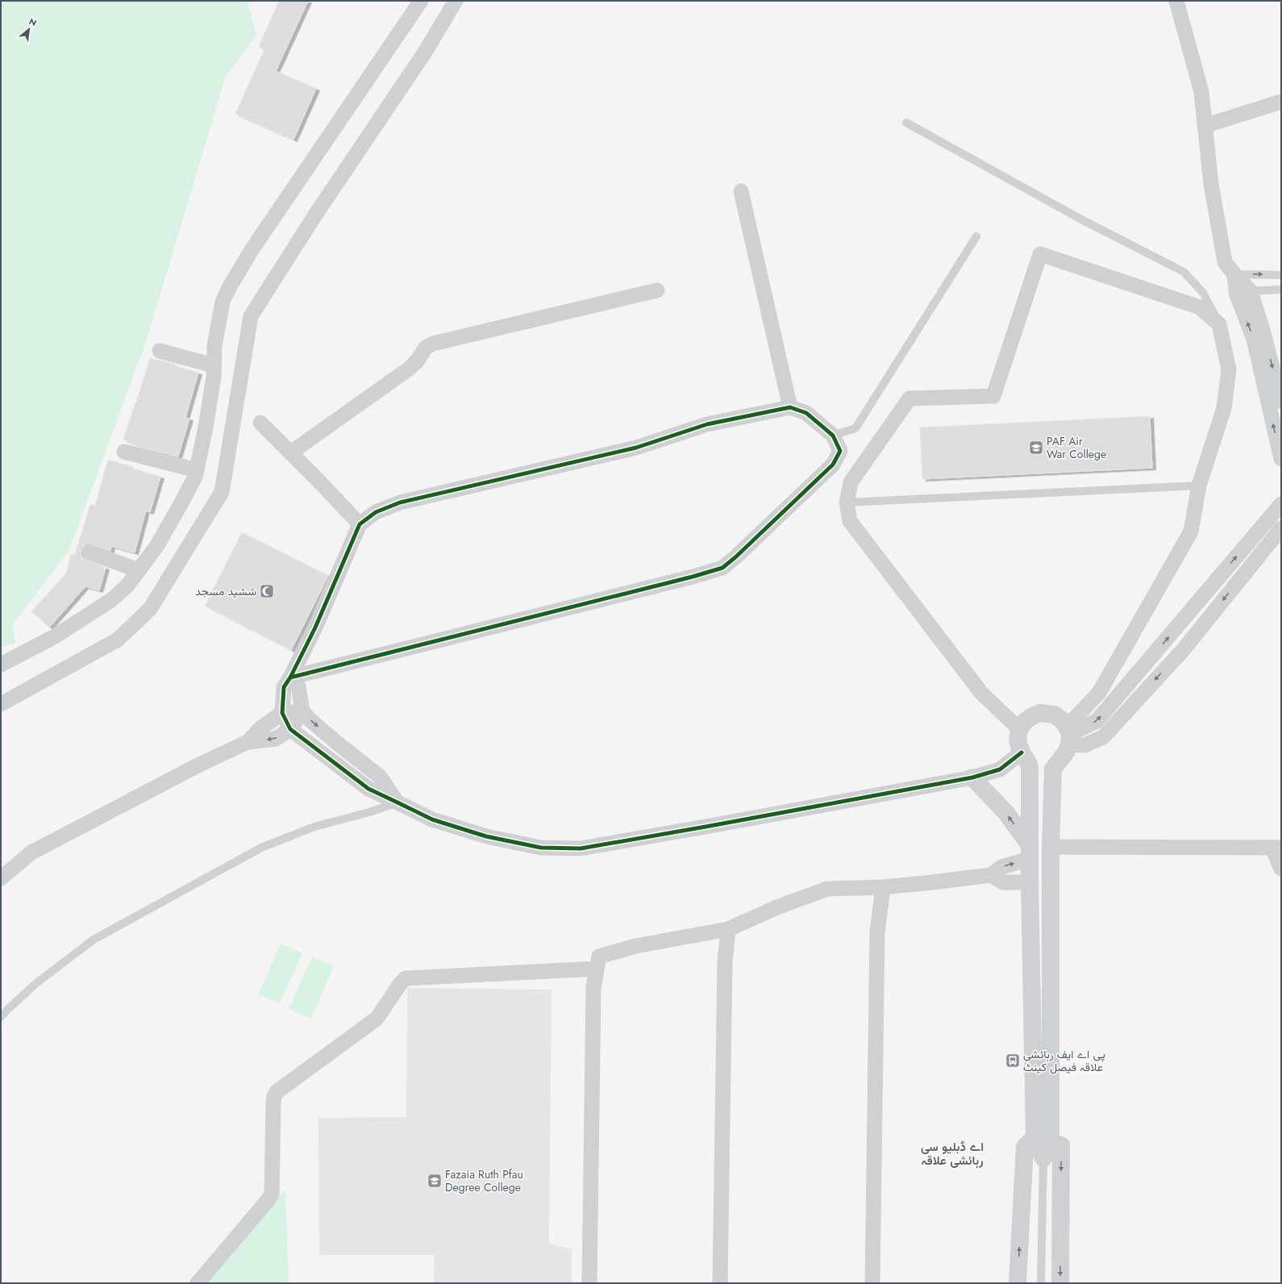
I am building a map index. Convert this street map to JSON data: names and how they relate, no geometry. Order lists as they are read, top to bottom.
{
  "districts": ["اے ڈبلیو سی رہائشی علاقہ"],
  "places": {
    "school or university": ["PAF Air War College", "Fazaia Ruth Pfau Degree College"],
    "mosque": ["ششید مسجد"],
    "bus stop": ["پی اے ایف رہائشی علاقہ فیصل کینٹ"]
  },
  "north": "top right"
}
